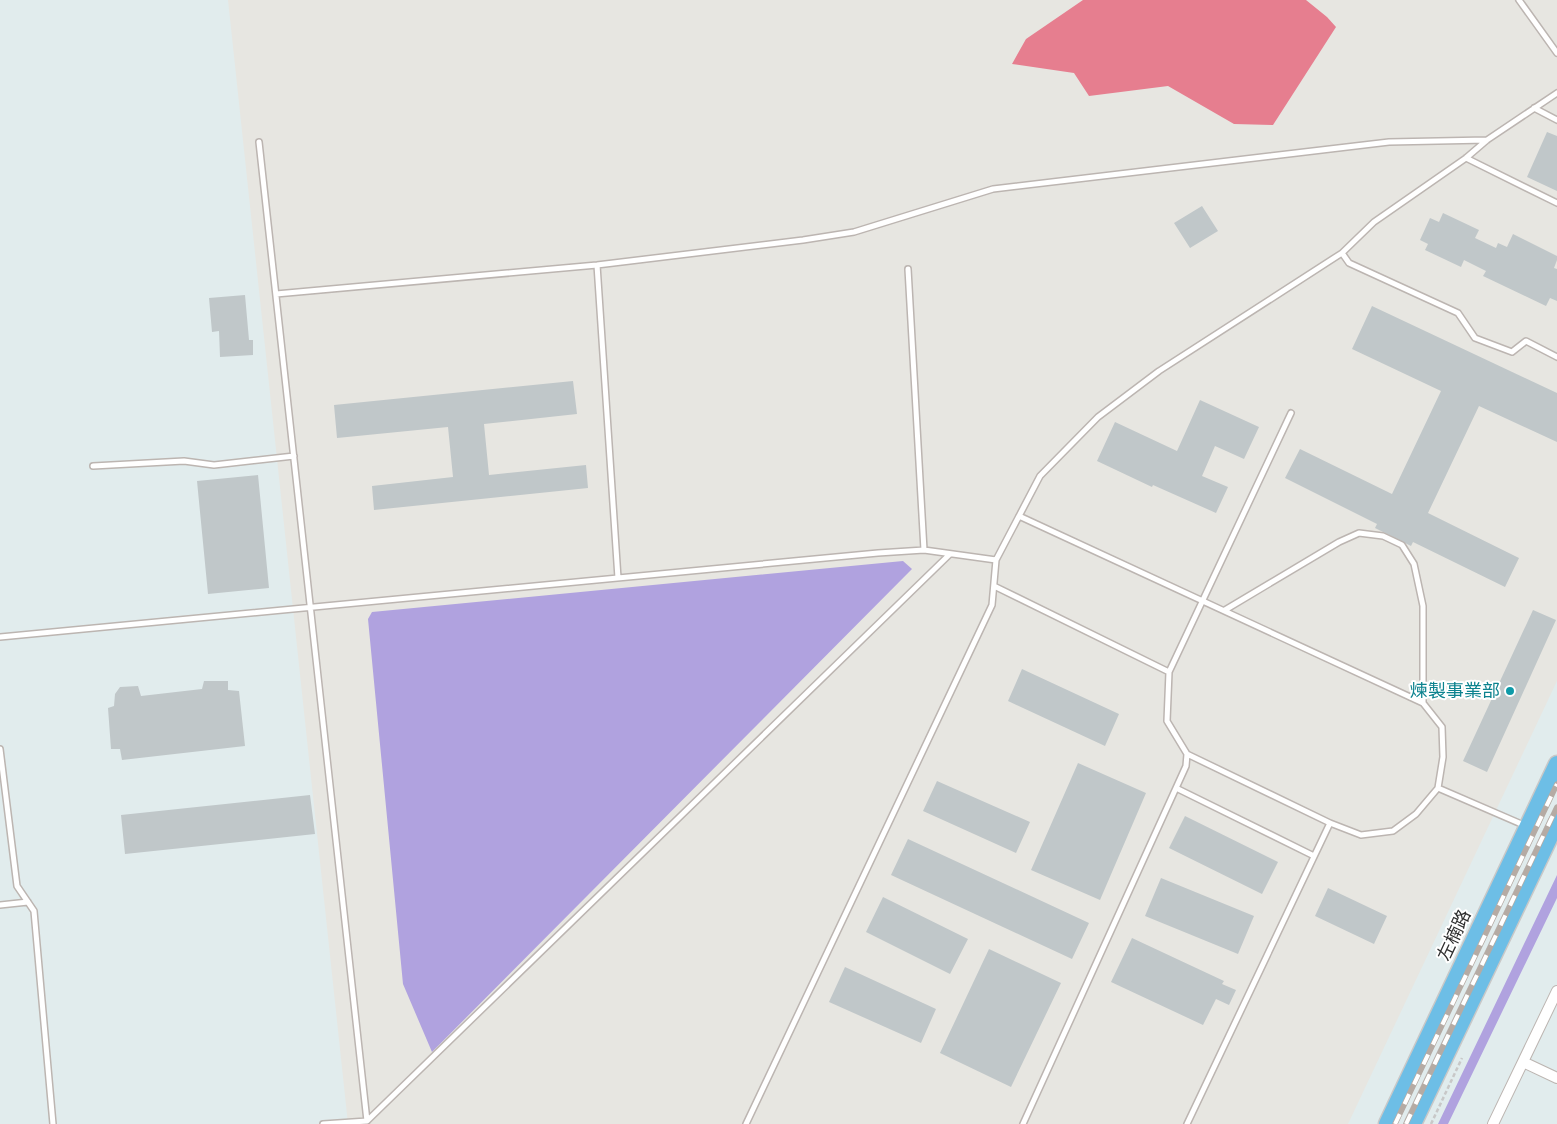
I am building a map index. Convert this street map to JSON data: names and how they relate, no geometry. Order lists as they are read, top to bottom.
{
  "streets": {
    "main road": ["左楠路"]
  },
  "places": ["煉製事業部"]
}
